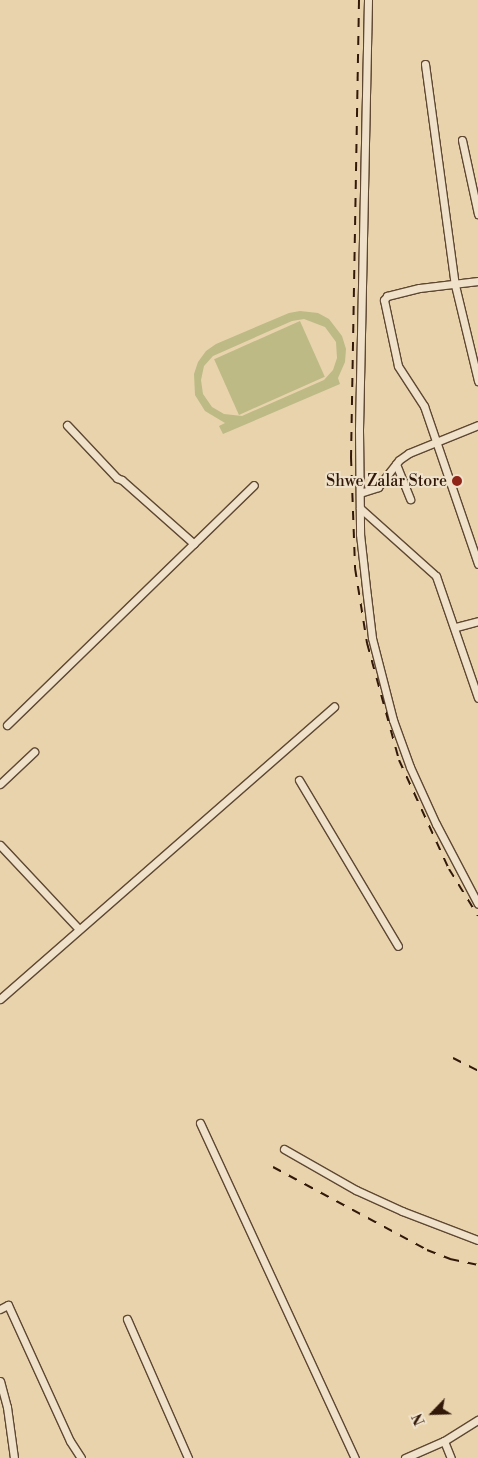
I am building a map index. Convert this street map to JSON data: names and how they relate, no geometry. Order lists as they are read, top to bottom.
{
  "places": ["Shwe Zalar Store"],
  "north": "bottom left"
}
